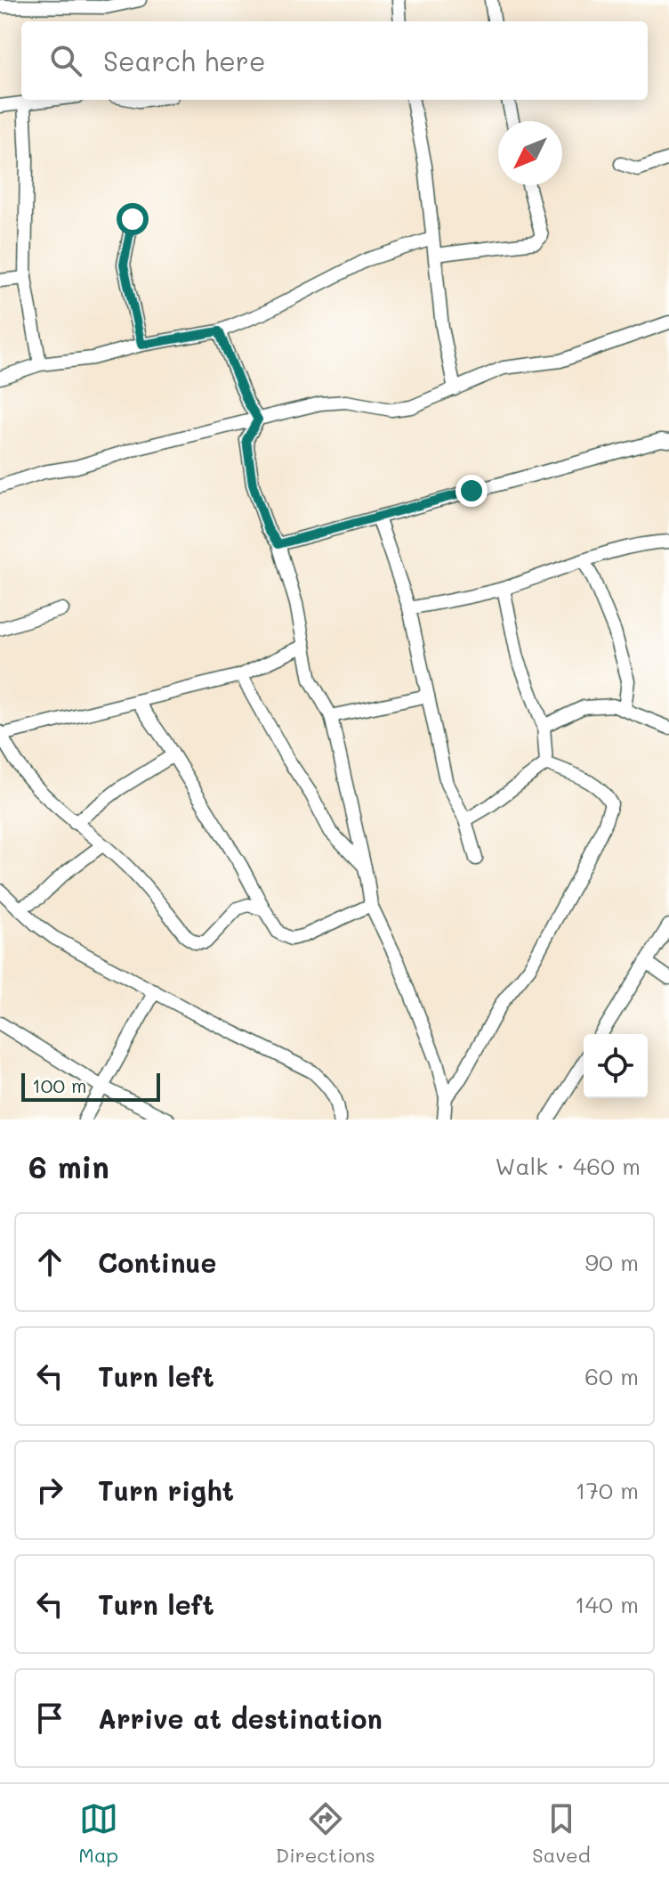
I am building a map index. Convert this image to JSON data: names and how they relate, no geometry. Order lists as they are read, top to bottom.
{
  "scale_bar": "100 m",
  "north": "bottom left",
  "page": {
    "search": "Search here",
    "scale": "100 m",
    "heading": ["6 min", "Walk · 460 m"],
    "list": [
      ["Continue", "90 m"],
      ["Turn left", "60 m"],
      ["Turn right", "170 m"],
      ["Turn left", "140 m"],
      "Arrive at destination"
    ],
    "nav": ["Map", "Directions", "Saved"]
  }
}
